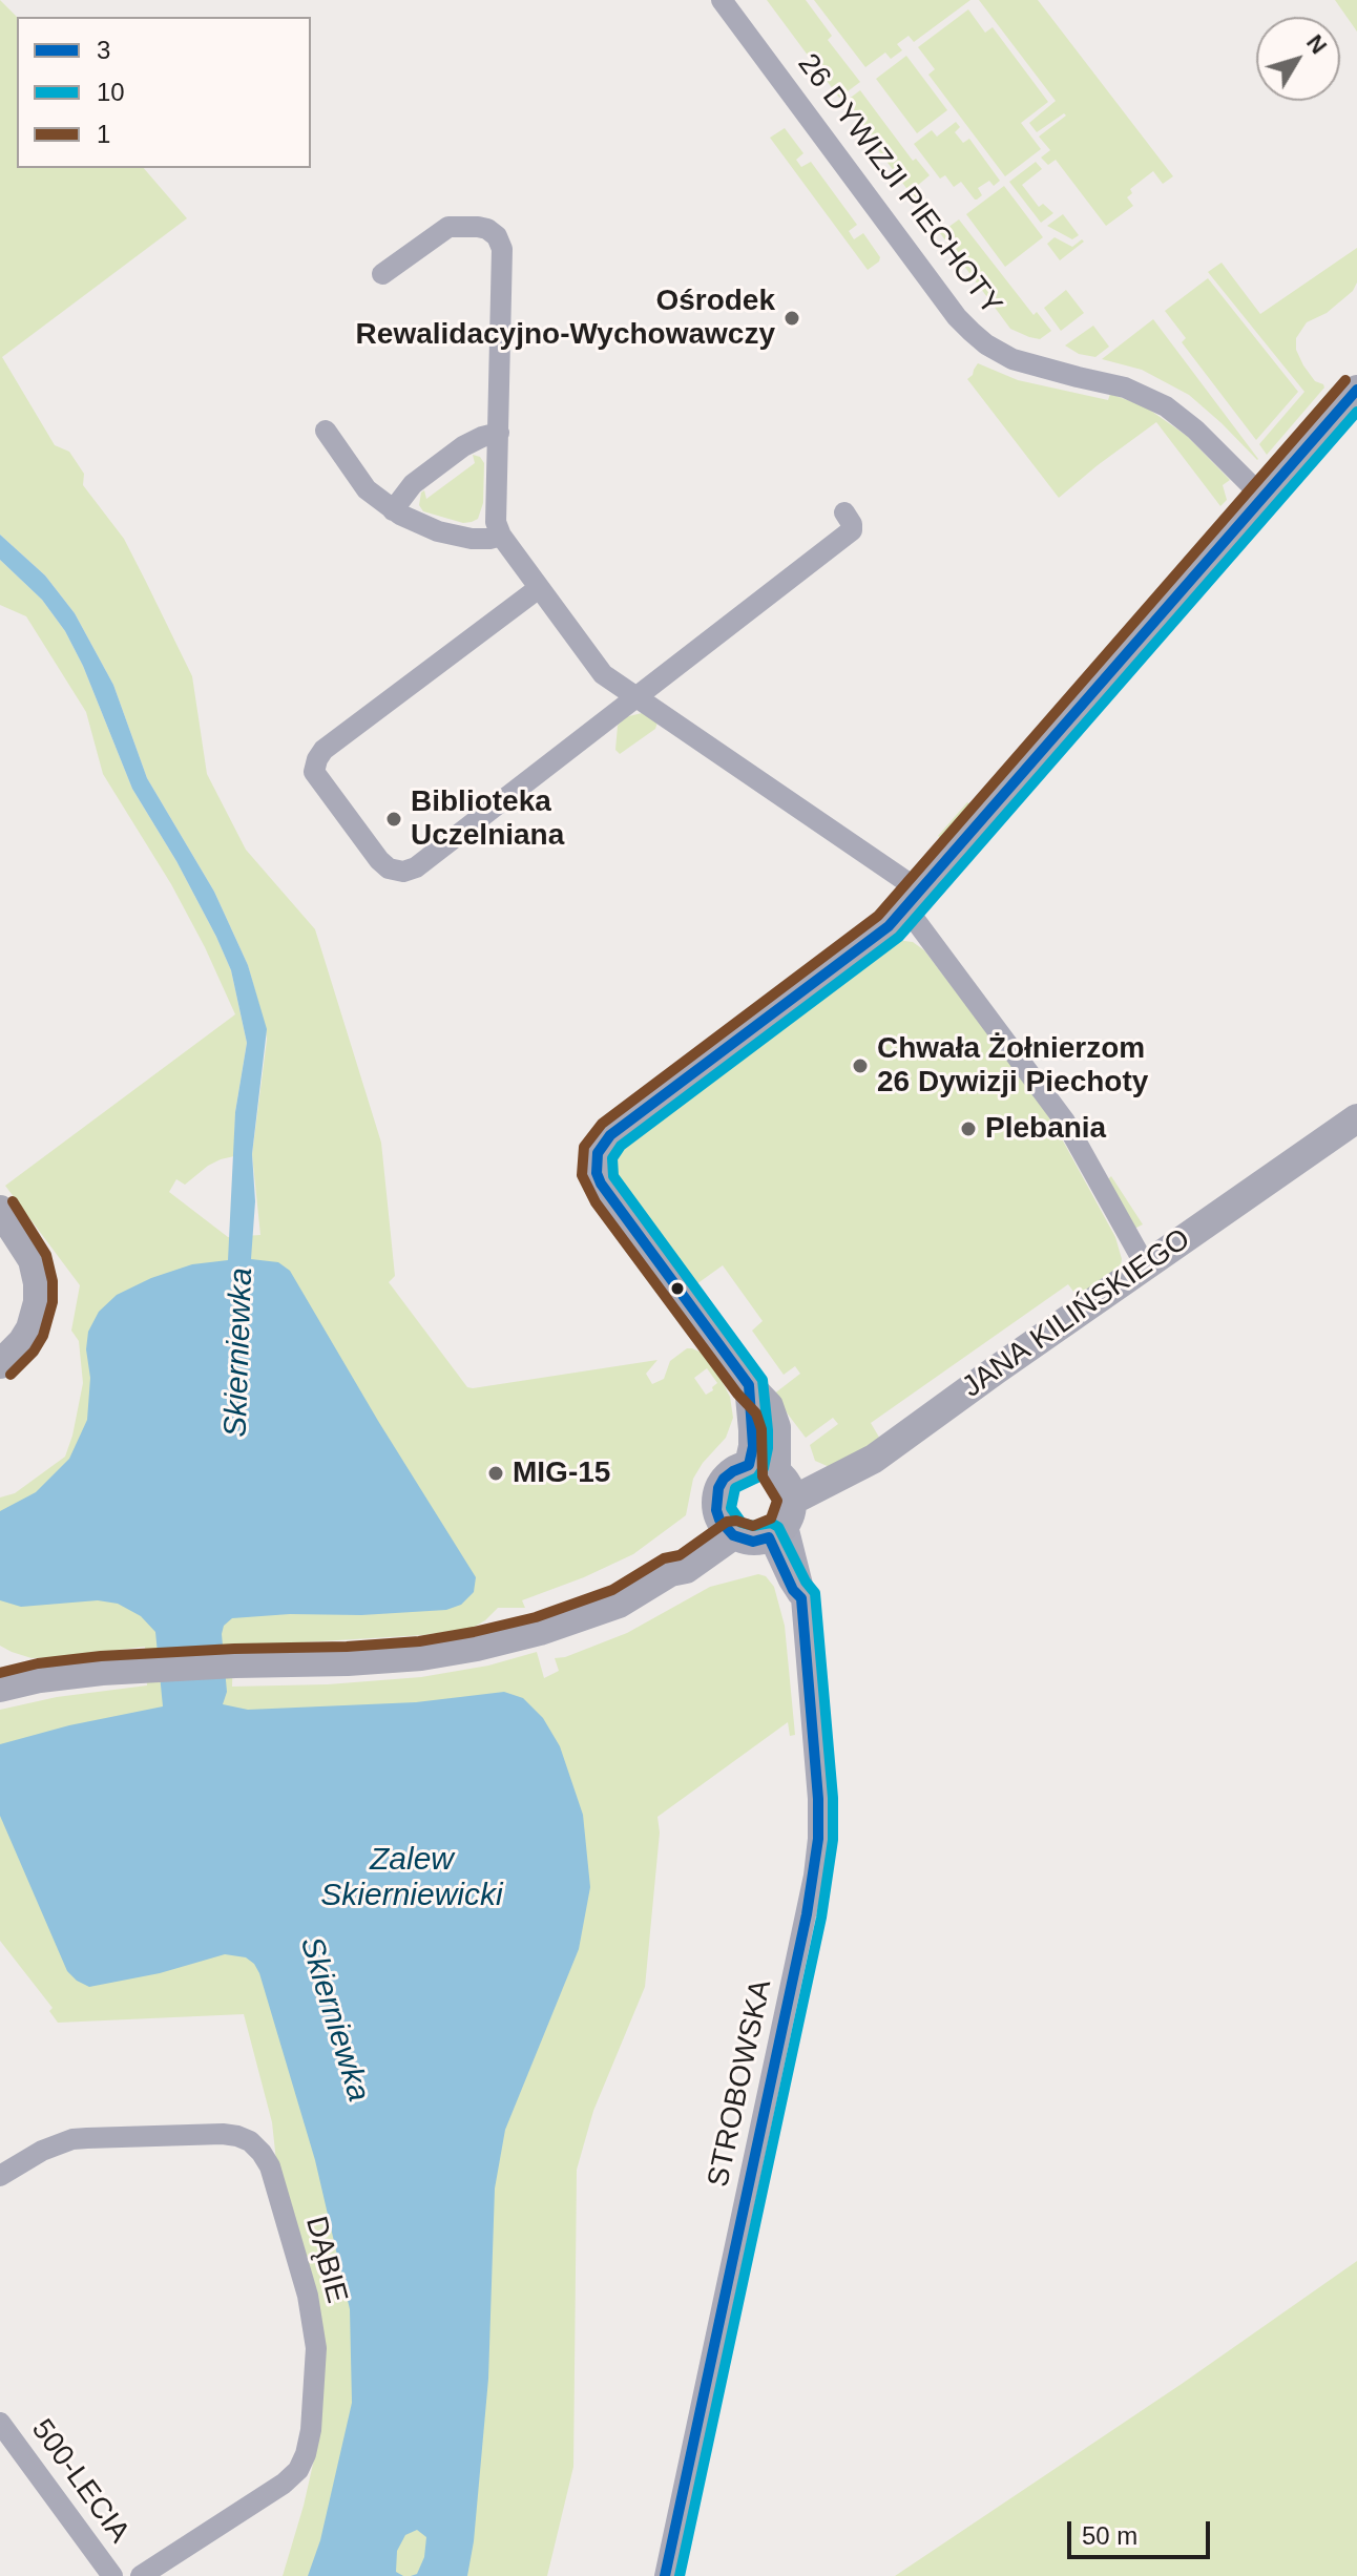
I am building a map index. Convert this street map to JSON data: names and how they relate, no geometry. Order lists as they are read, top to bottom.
{
  "streets": {
    "street": [
      "26 DYWIZJI PIECHOTY",
      "JANA KILIŃSKIEGO",
      "STROBOWSKA",
      "DĄBIE",
      "500-LECIA"
    ]
  },
  "crossings": [
    ["JANA KILIŃSKIEGO", "STROBOWSKA"]
  ],
  "water": ["Skierniewka", "Zalew Skierniewicki"],
  "places": [
    "Ośrodek Rewalidacyjno-Wychowawczy",
    "Biblioteka Uczelniana",
    "Chwała Żołnierzom 26 Dywizji Piechoty",
    "Plebania",
    "MIG-15"
  ],
  "lines": ["transit line 1", "transit line 3", "transit line 10"],
  "legend": ["3", "10", "1"],
  "scale_bar": "50 m",
  "north": "top right"
}
